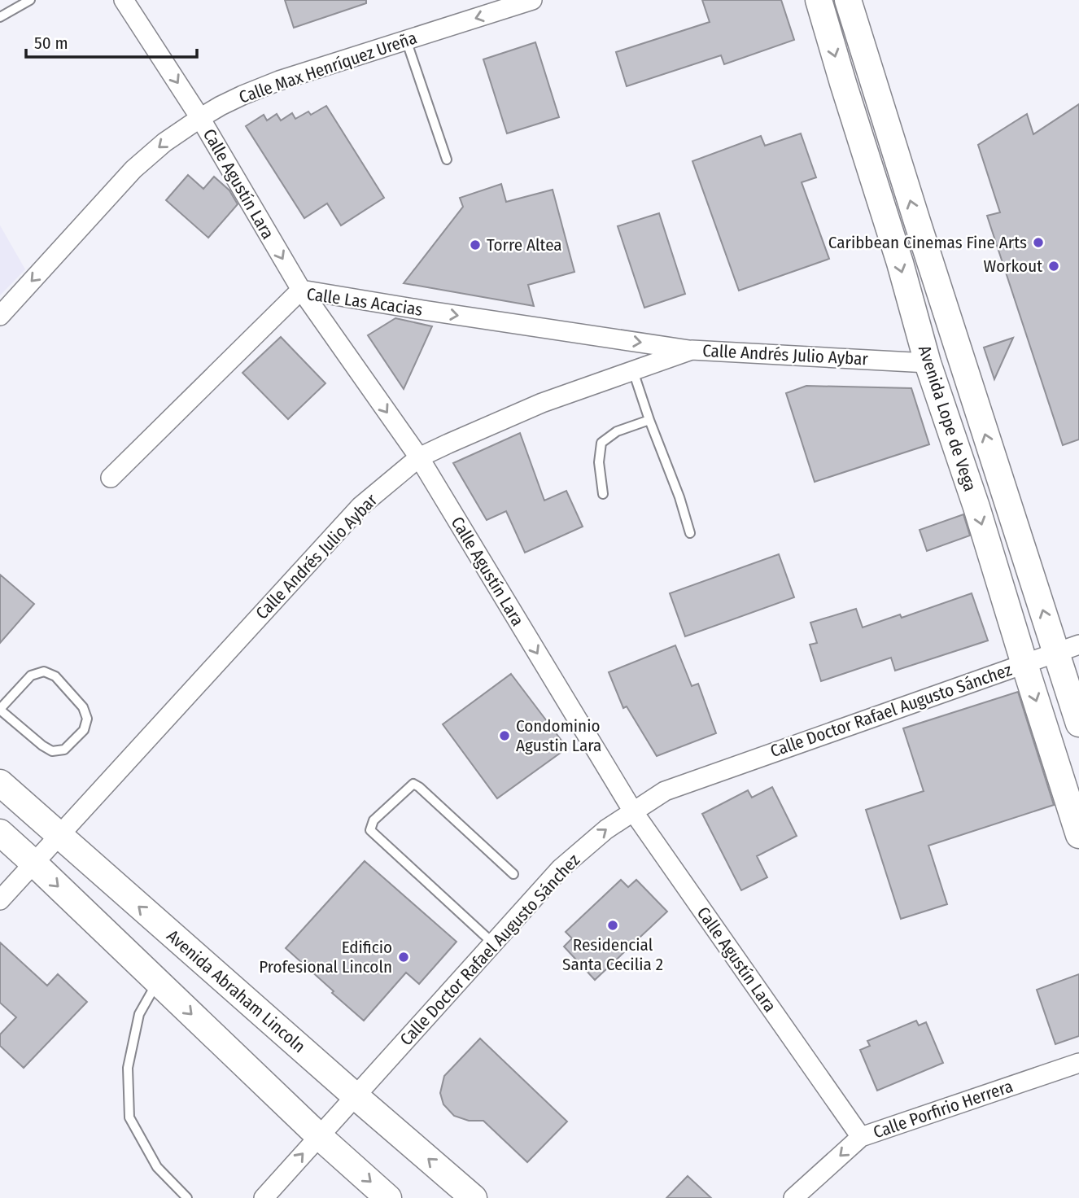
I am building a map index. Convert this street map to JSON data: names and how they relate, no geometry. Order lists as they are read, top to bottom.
{
  "streets": {
    "main road": ["Avenida Lope de Vega", "Avenida Abraham Lincoln"],
    "street": [
      "Calle Max Henríquez Ureña",
      "Calle Agustín Lara",
      "Calle Las Acacias",
      "Calle Andrés Julio Aybar",
      "Calle Doctor Rafael Augusto Sánchez",
      "Calle Porfirio Herrera"
    ]
  },
  "crossings": [
    ["Calle Max Henríquez Ureña", "Calle Agustín Lara"],
    ["Calle Agustín Lara", "Calle Las Acacias"],
    ["Calle Agustín Lara", "Calle Andrés Julio Aybar"],
    ["Calle Agustín Lara", "Calle Doctor Rafael Augusto Sánchez"],
    ["Calle Agustín Lara", "Calle Porfirio Herrera"],
    ["Calle Las Acacias", "Calle Andrés Julio Aybar"],
    ["Calle Andrés Julio Aybar", "Avenida Lope de Vega"],
    ["Calle Andrés Julio Aybar", "Avenida Abraham Lincoln"],
    ["Avenida Lope de Vega", "Calle Doctor Rafael Augusto Sánchez"],
    ["Calle Doctor Rafael Augusto Sánchez", "Avenida Abraham Lincoln"]
  ],
  "one_way": ["Calle Max Henríquez Ureña", "Calle Agustín Lara", "Calle Las Acacias"],
  "places": [
    "Caribbean Cinemas Fine Arts",
    "Torre Altea",
    "Workout",
    "Condominio Agustin Lara",
    "Residencial Santa Cecilia 2",
    "Edificio Profesional Lincoln"
  ],
  "scale_bar": "50 m"
}
